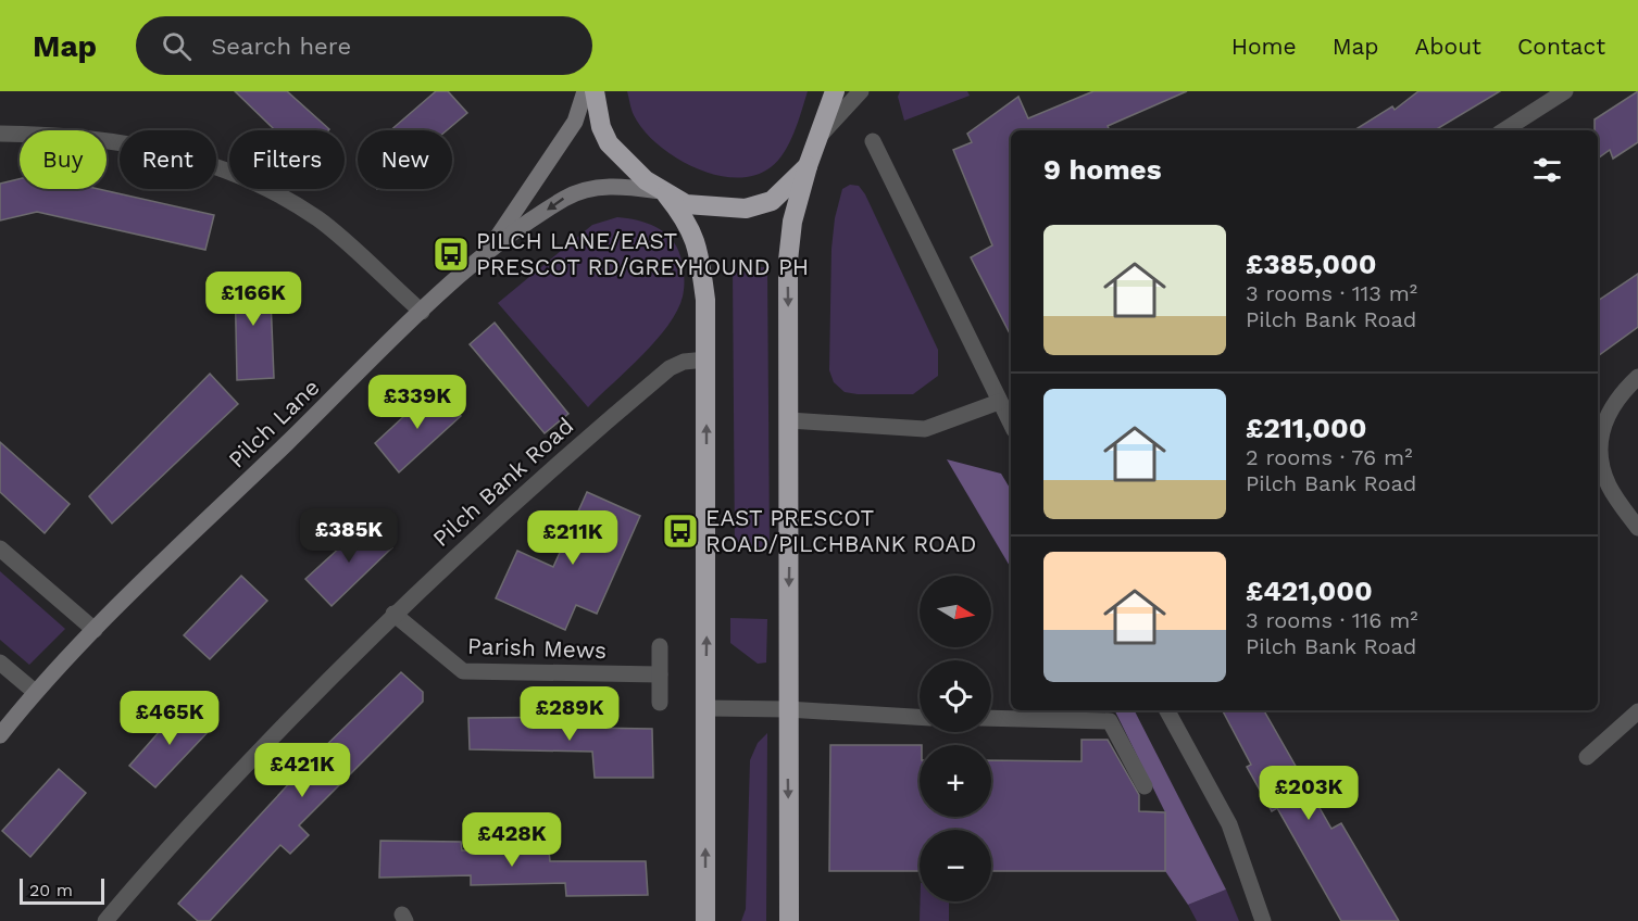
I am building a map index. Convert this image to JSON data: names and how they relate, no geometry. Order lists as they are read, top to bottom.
{
  "streets": {
    "street": ["Pilch Lane", "Pilch Bank Road", "Parish Mews"]
  },
  "crossings": [
    ["Pilch Bank Road", "Parish Mews"]
  ],
  "places": {
    "bus stop": ["PILCH LANE/EAST PRESCOT RD/GREYHOUND PH", "EAST PRESCOT ROAD/PILCHBANK ROAD"]
  },
  "scale_bar": "20 m",
  "north": "right",
  "page": {
    "header": "Map",
    "search": "Search here",
    "nav": [
      "Home",
      "Map",
      "About",
      "Contact"
    ],
    "chip": [
      "Buy",
      "Rent",
      "Filters",
      "New"
    ],
    "heading": "9 homes",
    "list": [
      {
        "name": "£385,000",
        "note": "3 rooms · 113 m² · Pilch Bank Road"
      },
      {
        "name": "£211,000",
        "note": "2 rooms · 76 m² · Pilch Bank Road"
      },
      {
        "name": "£421,000",
        "note": "3 rooms · 116 m² · Pilch Bank Road"
      }
    ],
    "price": [
      "£166K",
      "£339K",
      "£385K",
      "£211K",
      "£289K",
      "£465K",
      "£421K",
      "£203K",
      "£428K"
    ],
    "map_buttons": ["+", "−"],
    "scale": "20 m"
  }
}
